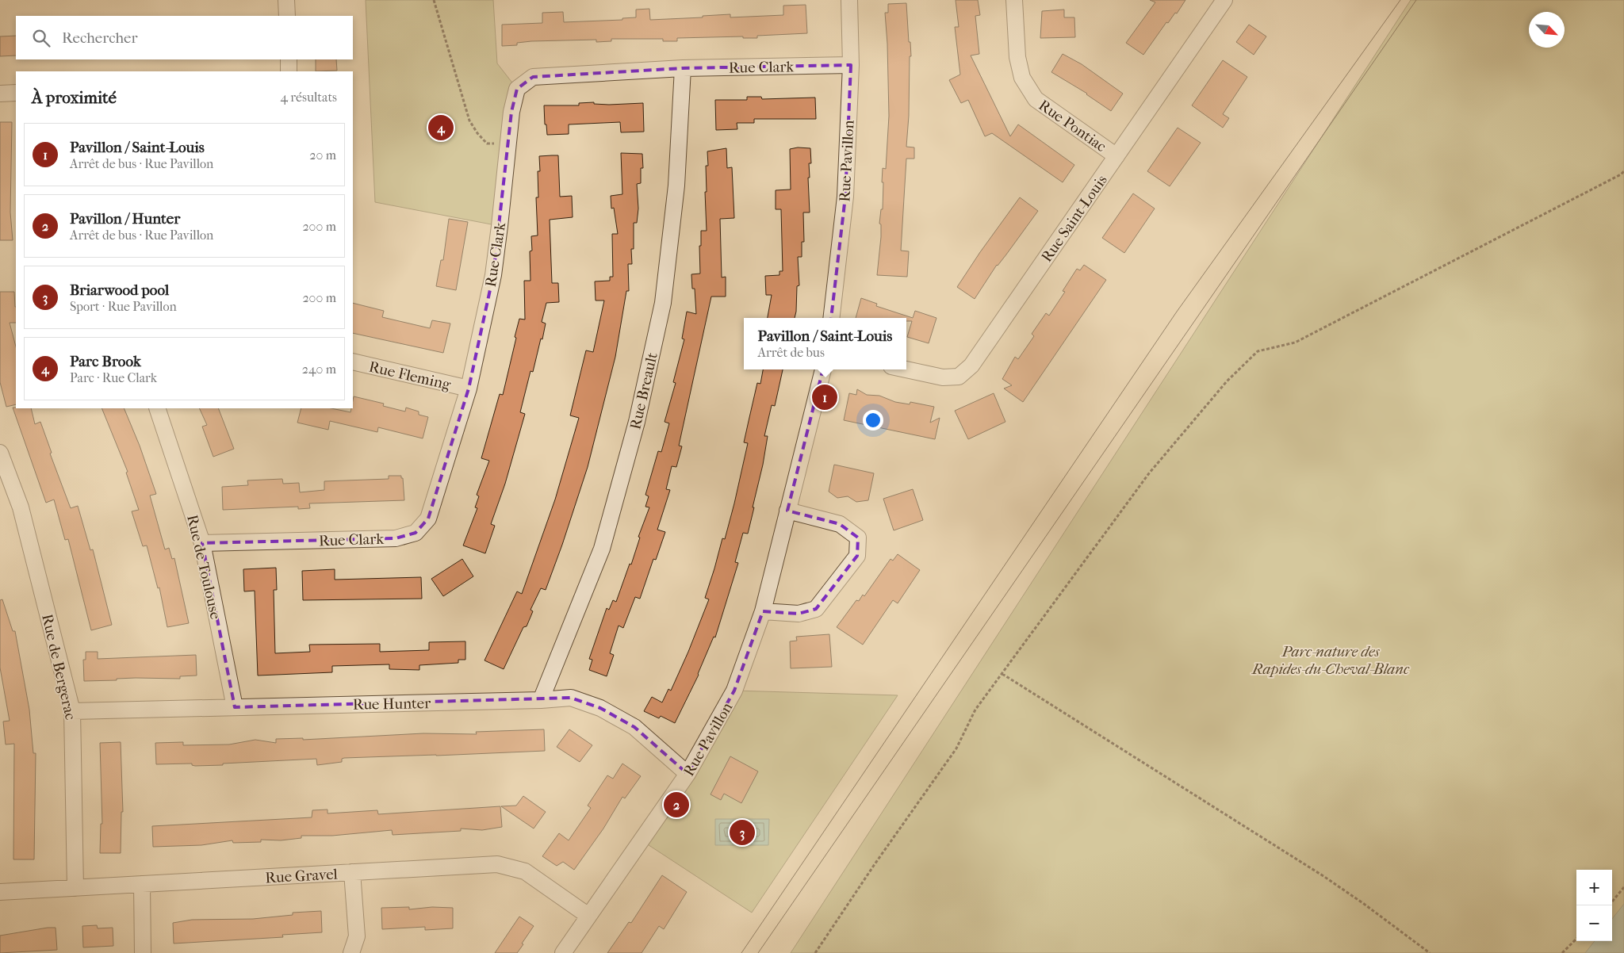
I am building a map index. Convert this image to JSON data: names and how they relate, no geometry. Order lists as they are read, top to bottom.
{
  "streets": {
    "street": [
      "Rue Clark",
      "Rue Pontiac",
      "Rue Pavillon",
      "Rue Saint-Louis",
      "Rue Fleming",
      "Rue Breault",
      "Rue de Toulouse",
      "Rue de Bergerac",
      "Rue Hunter",
      "Rue Gravel"
    ]
  },
  "crossings": [
    ["Rue Clark", "Rue Pavillon"],
    ["Rue Clark", "Rue Fleming"],
    ["Rue Clark", "Rue Breault"],
    ["Rue Clark", "Rue de Toulouse"],
    ["Rue Pontiac", "Rue Saint-Louis"],
    ["Rue Pavillon", "Rue Hunter"],
    ["Rue Pavillon", "Rue Gravel"],
    ["Rue Breault", "Rue Hunter"],
    ["Rue de Toulouse", "Rue Hunter"],
    ["Rue de Bergerac", "Rue Hunter"],
    ["Rue de Bergerac", "Rue Gravel"]
  ],
  "parks": ["Parc-nature des Rapides-du-Cheval-Blanc"],
  "north": "bottom right",
  "page": {
    "search": "Rechercher",
    "heading": ["À proximité", "4 résultats"],
    "pins": [
      "4",
      "1",
      "2",
      "3"
    ],
    "list": [
      {
        "mark": "1",
        "name": "Pavillon / Saint-Louis",
        "note": "Arrêt de bus · Rue Pavillon",
        "value": "20 m"
      },
      {
        "mark": "2",
        "name": "Pavillon / Hunter",
        "note": "Arrêt de bus · Rue Pavillon",
        "value": "200 m"
      },
      {
        "mark": "3",
        "name": "Briarwood pool",
        "note": "Sport · Rue Pavillon",
        "value": "200 m"
      },
      {
        "mark": "4",
        "name": "Parc Brook",
        "note": "Parc · Rue Clark",
        "value": "240 m"
      }
    ],
    "popup": ["Pavillon / Saint-Louis", "Arrêt de bus"],
    "map_buttons": ["+", "−"]
  }
}
